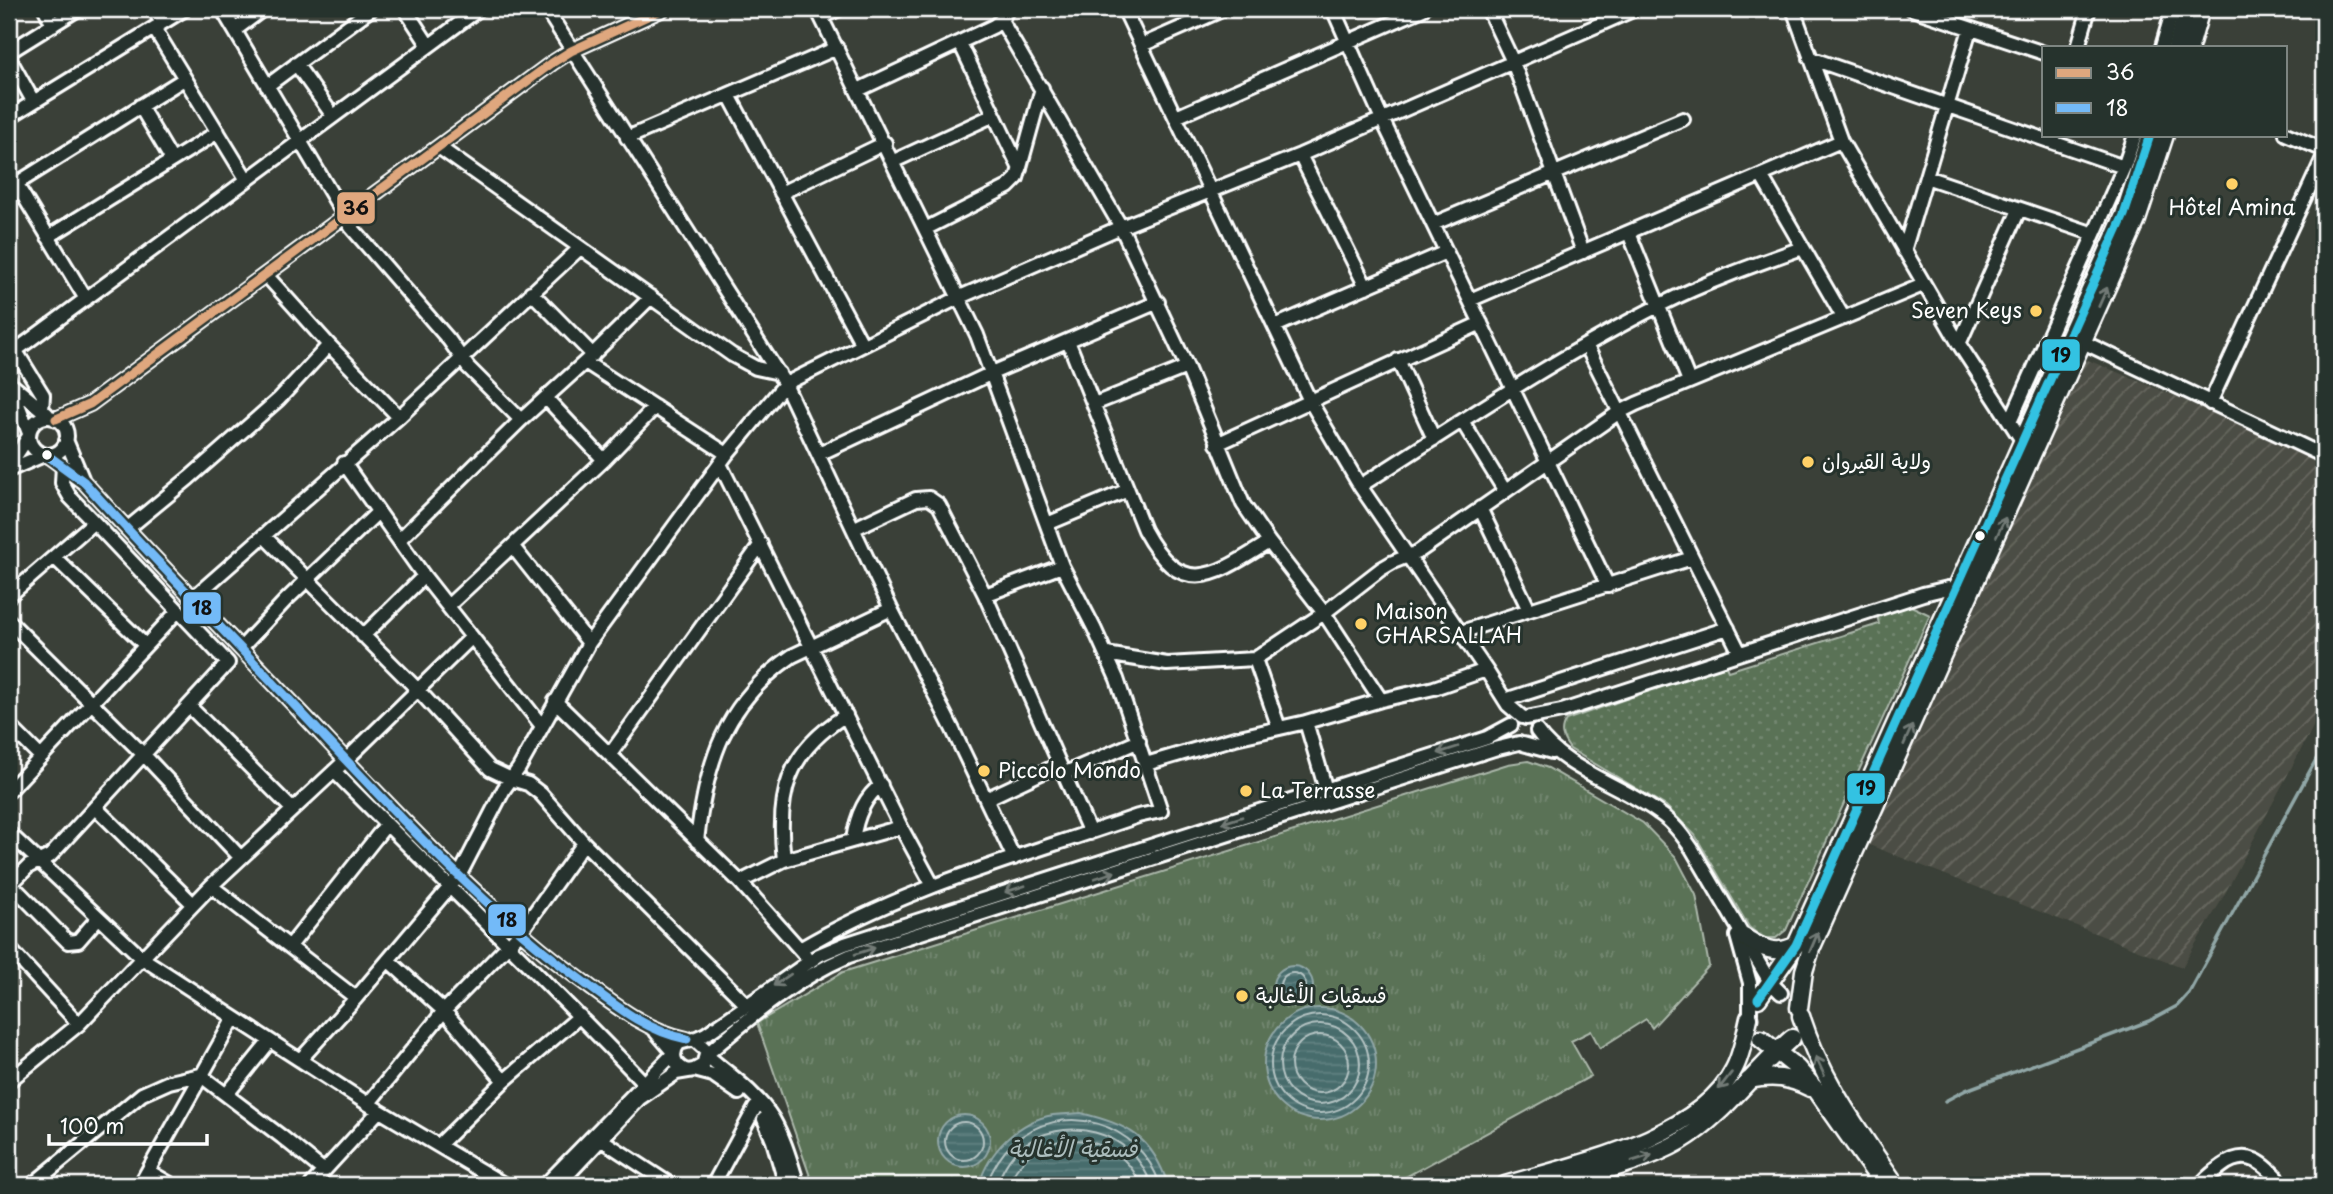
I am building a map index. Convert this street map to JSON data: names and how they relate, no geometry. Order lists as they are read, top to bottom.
{
  "water": ["فسقية الأغالبة"],
  "places": [
    "Hôtel Amina",
    "Seven Keys",
    "ولاية القيروان",
    "Maison GHARSALLAH",
    "Piccolo Mondo",
    "La Terrasse",
    "فسقيات الأغالبة"
  ],
  "lines": ["transit line 36", "transit line 19", "transit line 18"],
  "legend": ["36", "18"],
  "scale_bar": "100 m"
}
